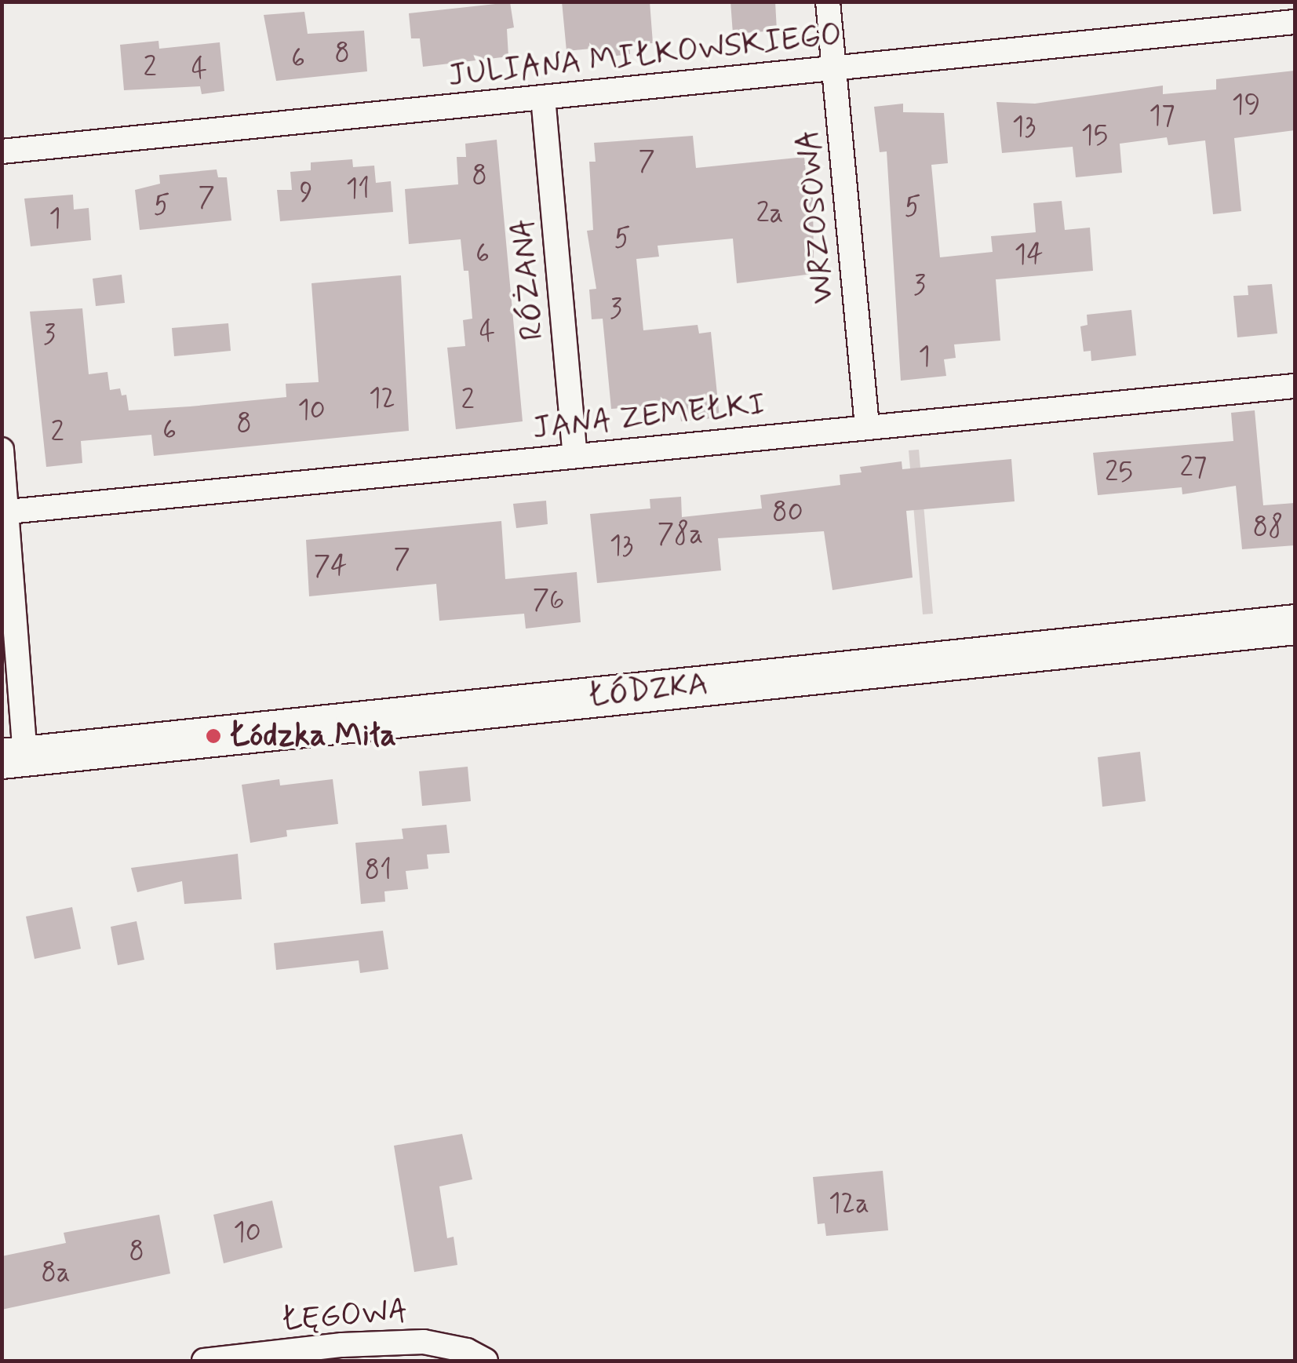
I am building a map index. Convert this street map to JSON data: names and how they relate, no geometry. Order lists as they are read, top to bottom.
{
  "streets": {
    "main road": ["ŁÓDZKA"],
    "street": [
      "JULIANA MIŁKOWSKIEGO",
      "WRZOSOWA",
      "RÓŻANA",
      "JANA ZEMEŁKI",
      "ŁĘGOWA"
    ]
  },
  "crossings": [
    ["JULIANA MIŁKOWSKIEGO", "WRZOSOWA"],
    ["JULIANA MIŁKOWSKIEGO", "RÓŻANA"],
    ["WRZOSOWA", "JANA ZEMEŁKI"],
    ["RÓŻANA", "JANA ZEMEŁKI"]
  ],
  "places": ["Łódzka Miła"],
  "house_numbers": [
    "8",
    "6",
    "2",
    "4",
    "19",
    "17",
    "13",
    "15",
    "7",
    "8",
    "11",
    "9",
    "7",
    "5",
    "5",
    "2a",
    "1",
    "5",
    "6",
    "14",
    "3",
    "3",
    "4",
    "3",
    "1",
    "12",
    "2",
    "10",
    "8",
    "6",
    "2",
    "27",
    "25",
    "80",
    "88",
    "78a",
    "13",
    "7",
    "74",
    "76",
    "81",
    "12a",
    "10",
    "8",
    "8a"
  ]
}
